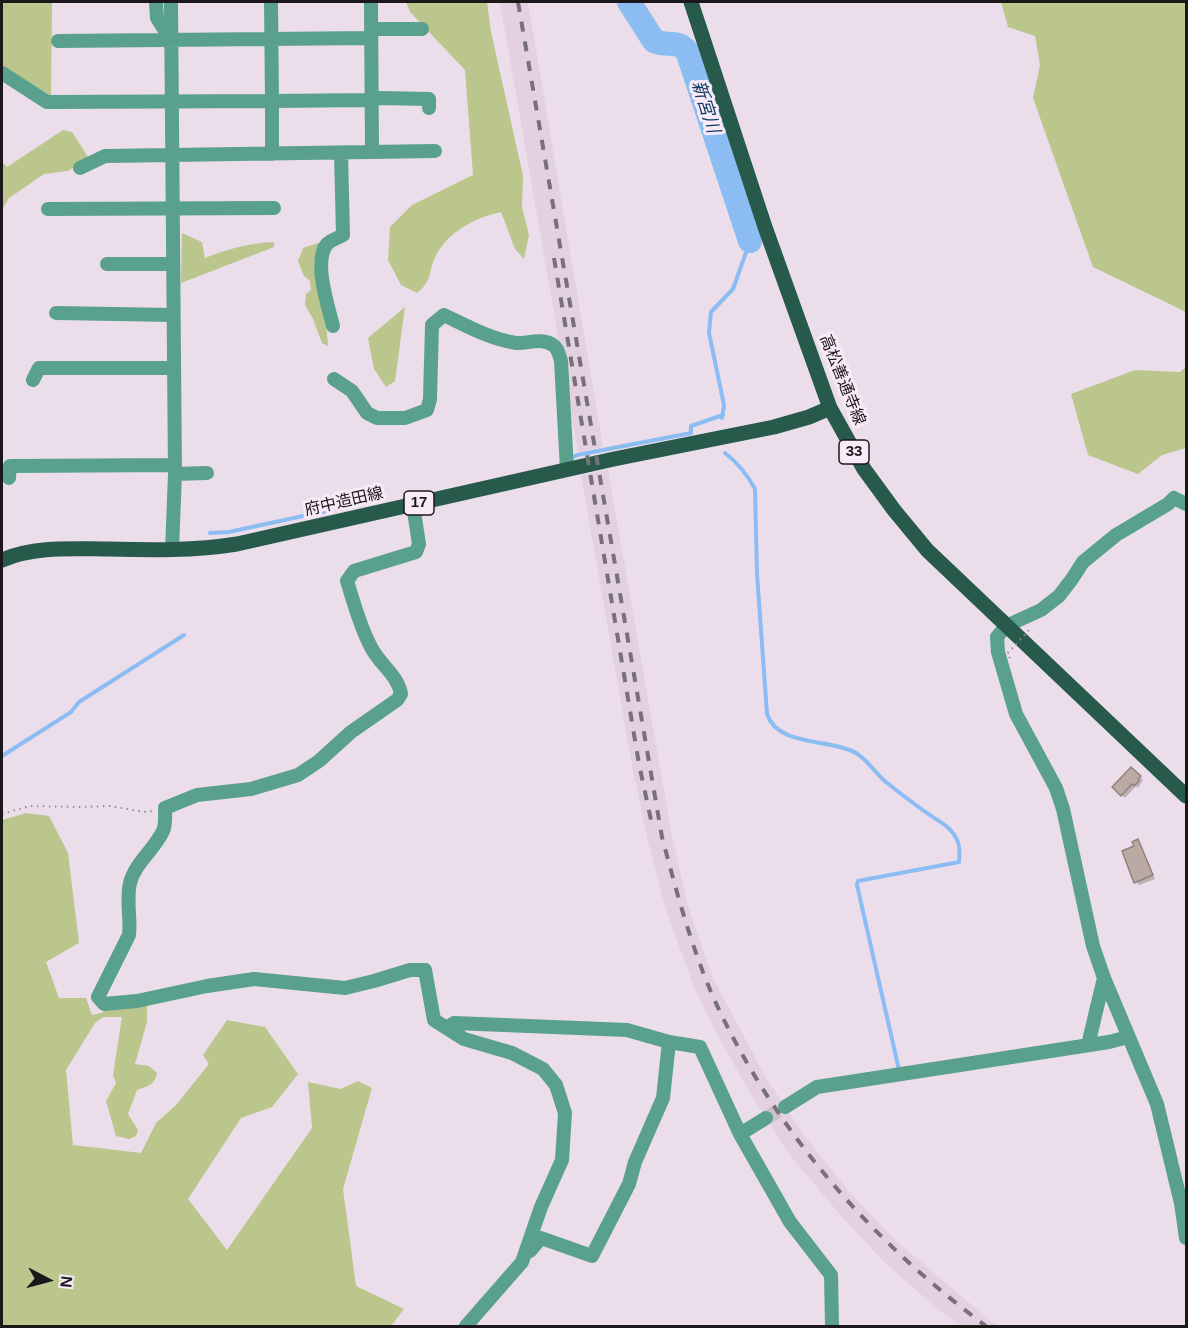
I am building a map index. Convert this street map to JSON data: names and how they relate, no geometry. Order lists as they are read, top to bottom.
{
  "streets": {
    "main road": [
      "高松善通寺線",
      "33",
      "府中造田線",
      "17"
    ]
  },
  "crossings": [
    ["高松善通寺線", "府中造田線"]
  ],
  "water": ["新宮川"],
  "north": "right"
}
